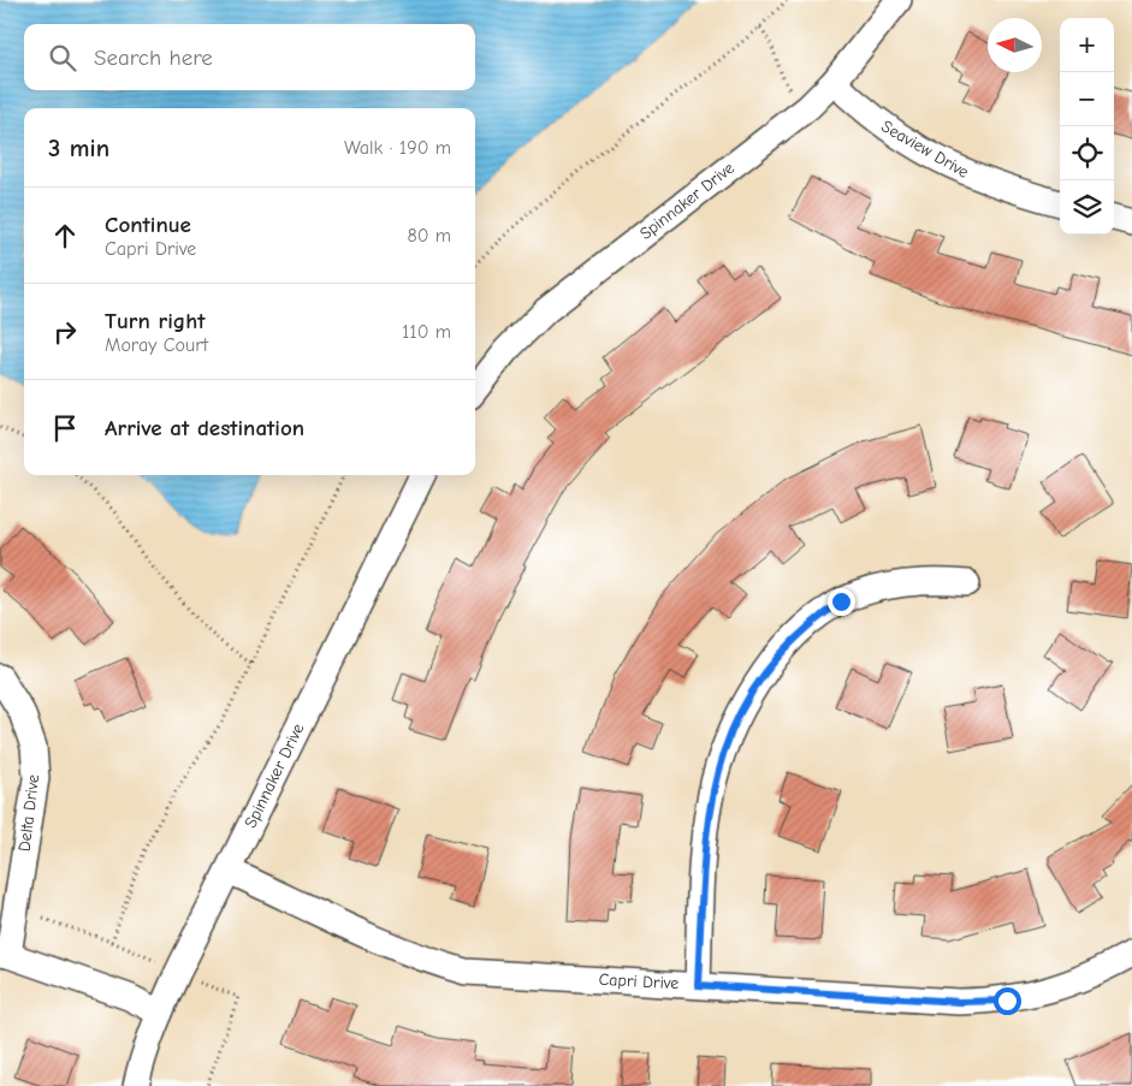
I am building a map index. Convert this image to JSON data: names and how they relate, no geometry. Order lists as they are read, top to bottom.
{
  "streets": {
    "street": [
      "Seaview Drive",
      "Spinnaker Drive",
      "Delta Drive",
      "Capri Drive"
    ]
  },
  "crossings": [
    ["Seaview Drive", "Spinnaker Drive"],
    ["Spinnaker Drive", "Capri Drive"]
  ],
  "north": "left",
  "page": {
    "map_buttons": ["+", "−"],
    "search": "Search here",
    "heading": ["3 min", "Walk · 190 m"],
    "list": [
      ["Continue", "Capri Drive", "80 m"],
      ["Turn right", "Moray Court", "110 m"],
      "Arrive at destination"
    ]
  }
}
